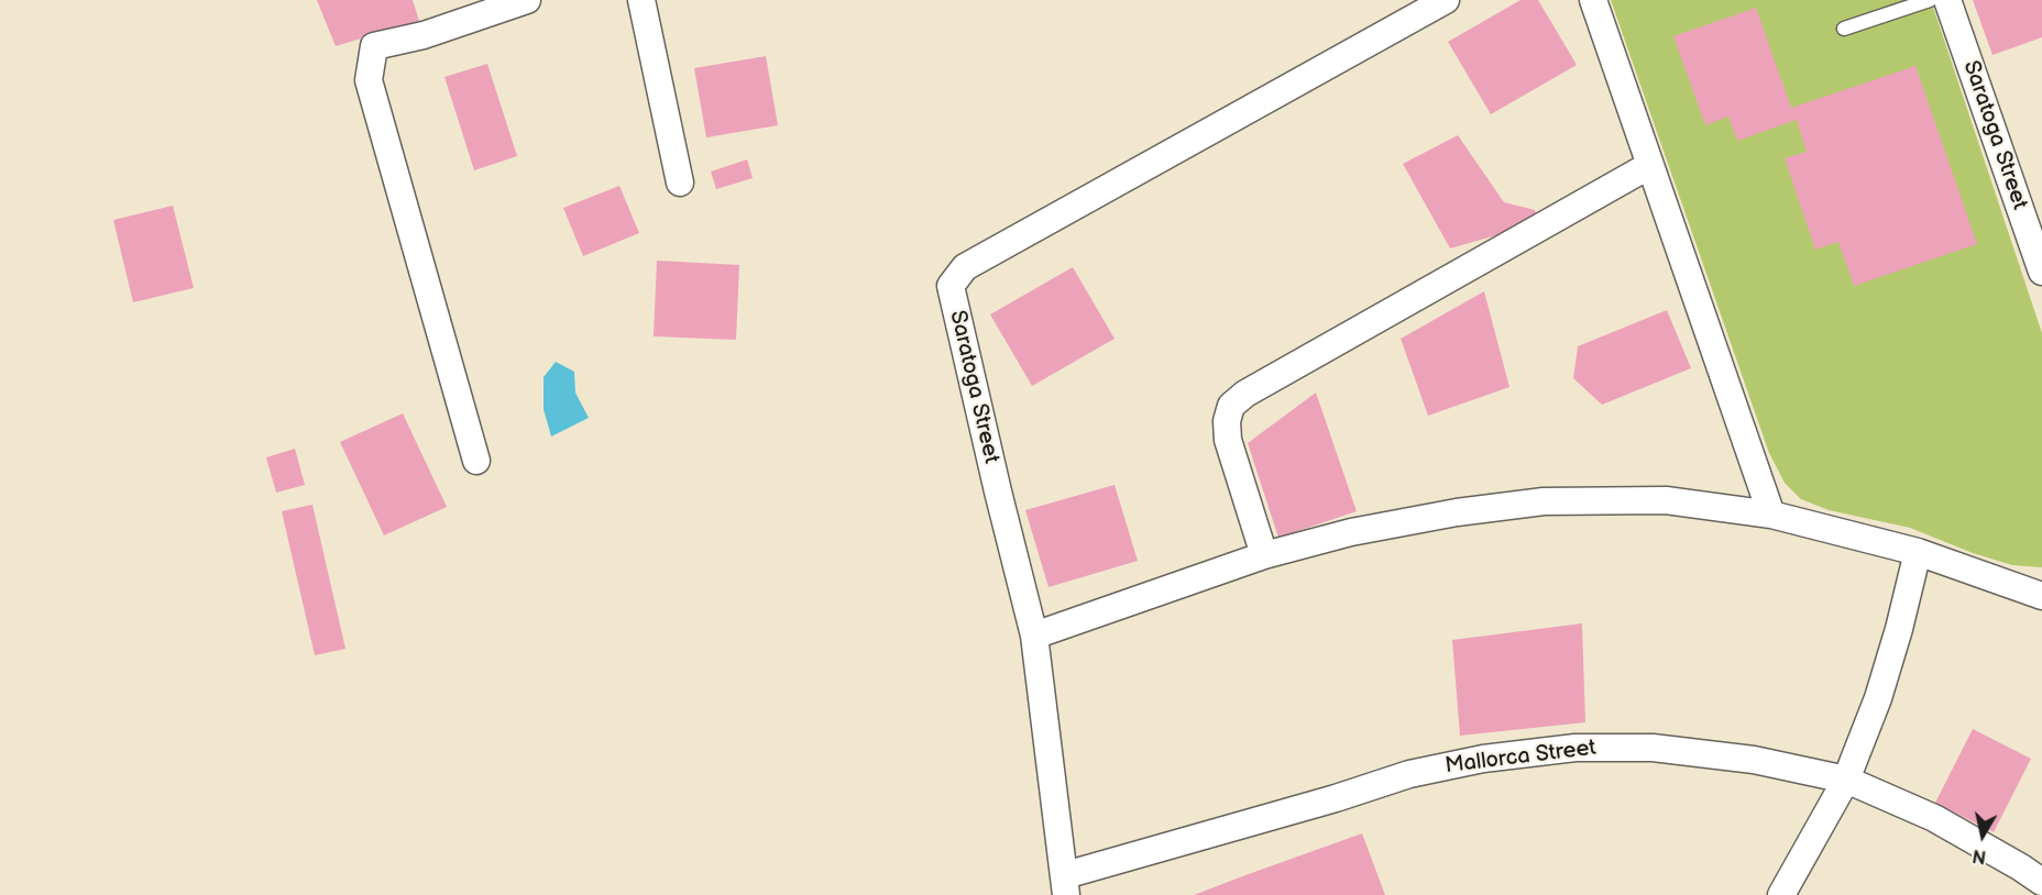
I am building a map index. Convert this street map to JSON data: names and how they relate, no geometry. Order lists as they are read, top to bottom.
{
  "streets": {
    "street": ["Saratoga Street", "Mallorca Street"]
  },
  "crossings": [
    ["Saratoga Street", "Mallorca Street"]
  ],
  "north": "bottom"
}
